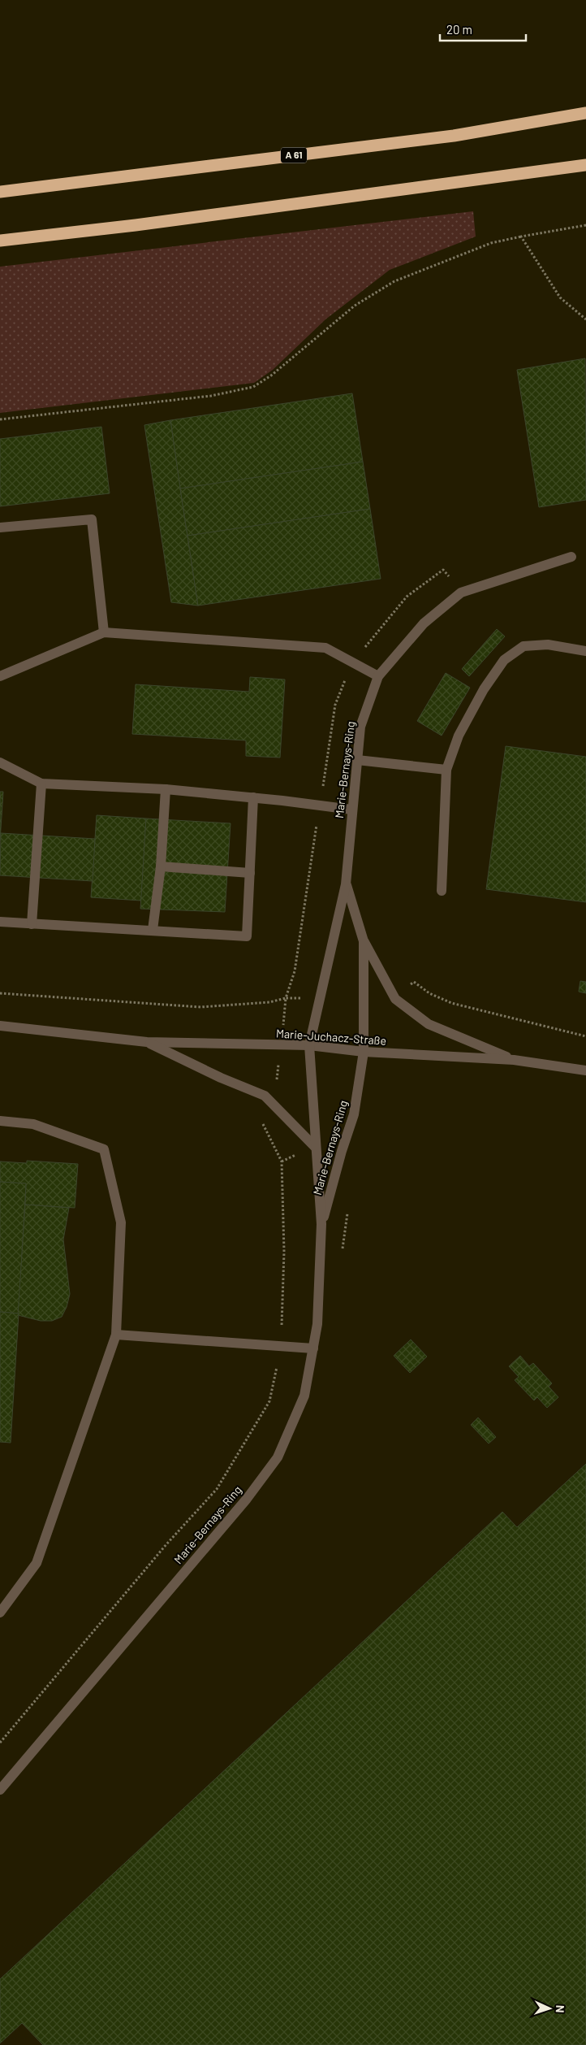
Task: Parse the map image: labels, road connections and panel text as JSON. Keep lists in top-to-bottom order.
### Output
{
  "streets": {
    "highway": ["A 61"],
    "street": ["Marie-Bernays-Ring", "Marie-Juchacz-Straße"]
  },
  "crossings": [
    ["Marie-Bernays-Ring", "Marie-Juchacz-Straße"]
  ],
  "scale_bar": "20 m",
  "north": "right"
}
